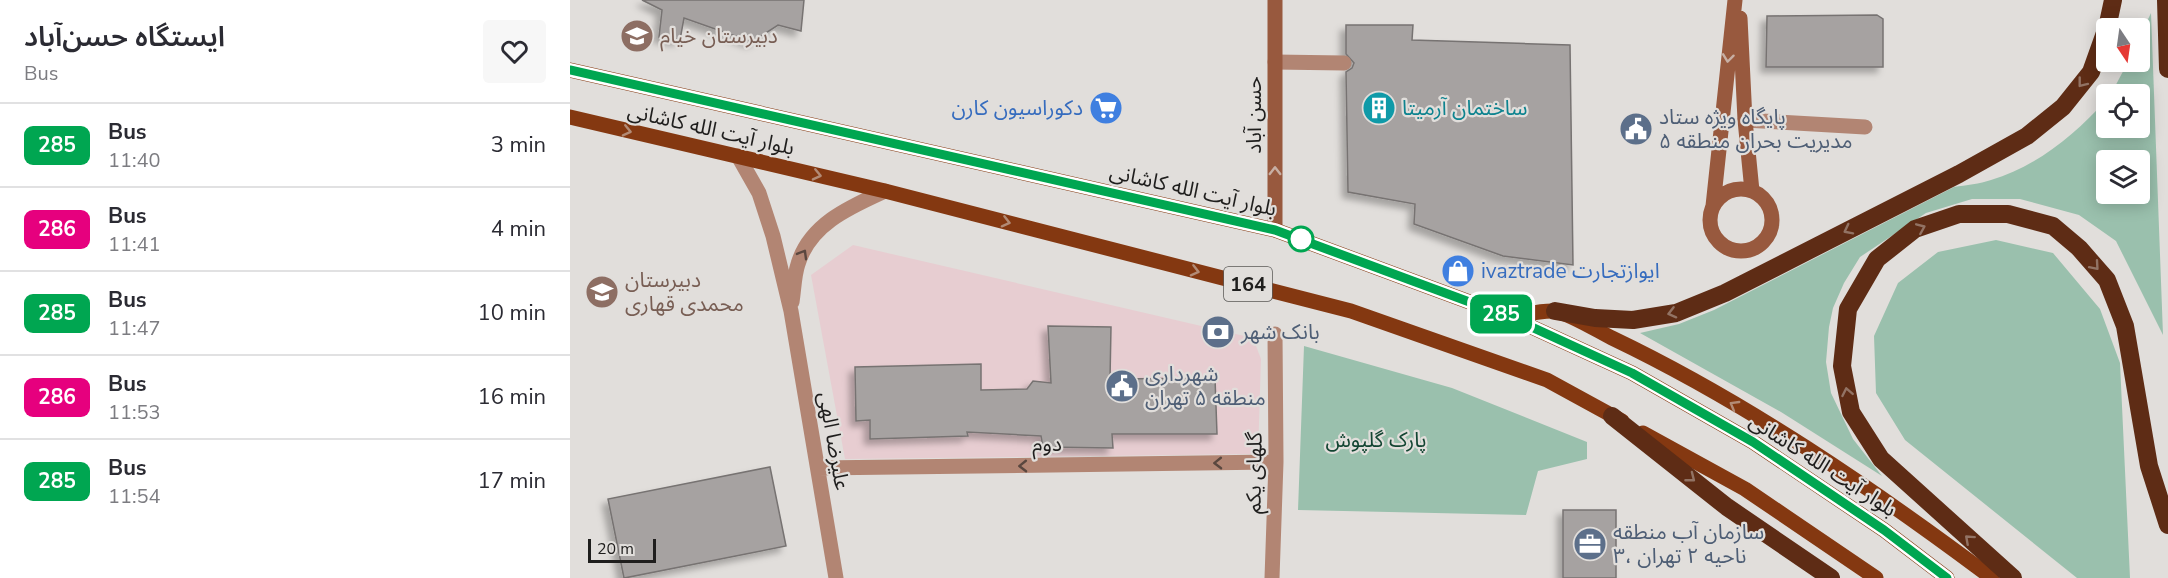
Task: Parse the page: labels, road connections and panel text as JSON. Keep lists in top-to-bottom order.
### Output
{
  "streets": {
    "main road": ["بلوار آیت الله کاشانی", "164"],
    "street": [
      "حسن آباد",
      "علیرضا الهی",
      "دوم",
      "گلهای یکم"
    ]
  },
  "crossings": [
    ["حسن آباد", "بلوار آیت الله کاشانی"],
    ["علیرضا الهی", "دوم"],
    ["دوم", "گلهای یکم"]
  ],
  "one_way": ["حسن آباد", "دوم"],
  "parks": ["پارک گلپوش"],
  "places": {
    "school or university": ["دبیرستان خیام", "دبیرستان محمدی قهاری"],
    "supermarket": ["دکوراسیون کارن"],
    "building": ["ساختمان آرمیتا"],
    "public building": ["پایگاه ویژه ستاد مدیریت بحران منطقه ۵", "شهرداری منطقه ۵ تهران"],
    "shop": ["ivaztrade ایوازتجارت"],
    "bank": ["بانک شهر"],
    "office": ["سازمان آب منطقه ۳، ناحیه ۲ تهران"]
  },
  "lines": ["bus line 285"],
  "scale_bar": "20 m",
  "north": "bottom",
  "page": {
    "heading": ["ایستگاه حسن‌آباد", "Bus"],
    "on_map": "285",
    "list": [
      {
        "mark": "285",
        "name": "Bus",
        "note": "11:40",
        "value": "3 min"
      },
      {
        "mark": "286",
        "name": "Bus",
        "note": "11:41",
        "value": "4 min"
      },
      {
        "mark": "285",
        "name": "Bus",
        "note": "11:47",
        "value": "10 min"
      },
      {
        "mark": "286",
        "name": "Bus",
        "note": "11:53",
        "value": "16 min"
      },
      {
        "mark": "285",
        "name": "Bus",
        "note": "11:54",
        "value": "17 min"
      }
    ],
    "scale": "20 m"
  }
}
